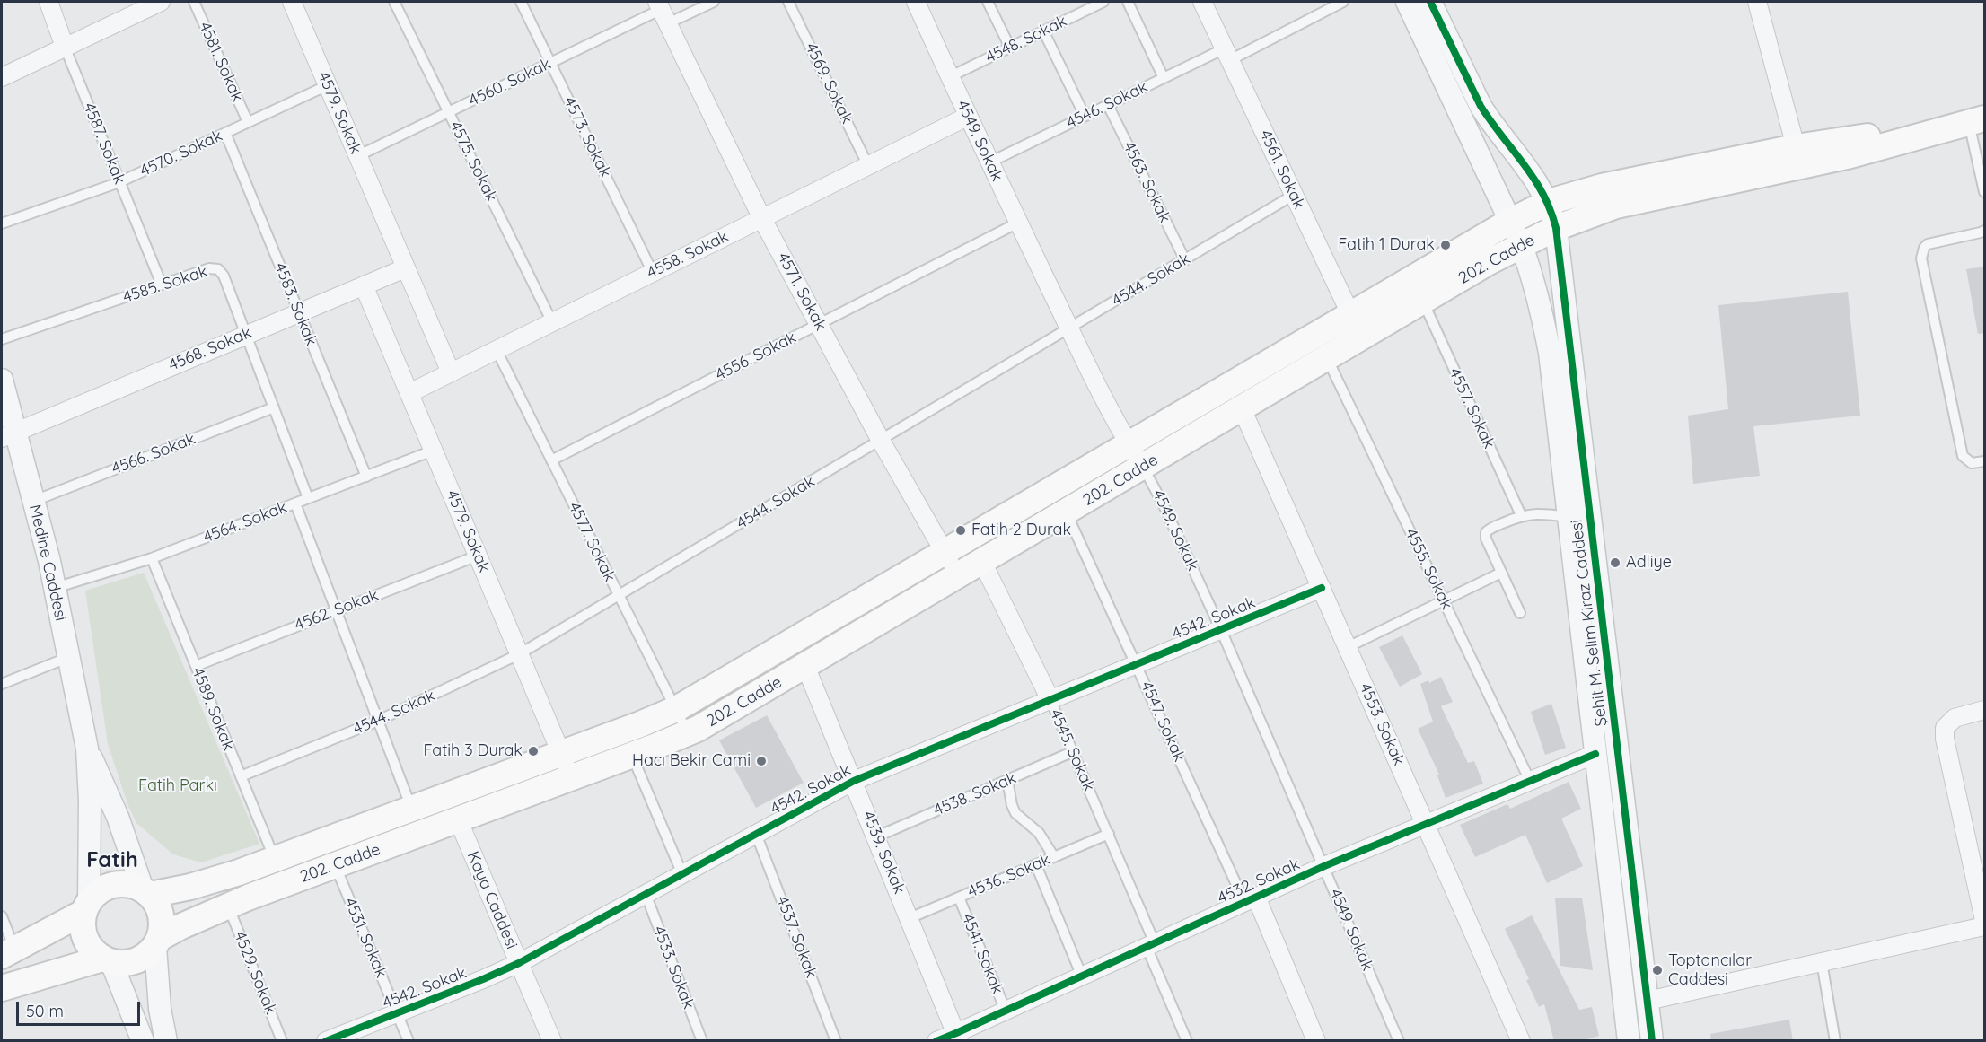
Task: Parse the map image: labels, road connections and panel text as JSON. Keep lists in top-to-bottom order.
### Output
{
  "streets": {
    "main road": ["202. Cadde"],
    "street": [
      "4579. Sokak",
      "4549. Sokak",
      "4587. Sokak",
      "4561. Sokak",
      "4558. Sokak",
      "4571. Sokak",
      "4568. Sokak",
      "Medine Caddesi",
      "4542. Sokak",
      "Şehit M. Selim Kiraz Caddesi",
      "4547. Sokak",
      "4553. Sokak",
      "4545. Sokak",
      "4539. Sokak",
      "4532. Sokak",
      "Kaya Caddesi"
    ],
    "lane": [
      "4548. Sokak",
      "4581. Sokak",
      "4560. Sokak",
      "4569. Sokak",
      "4546. Sokak",
      "4573. Sokak",
      "4570. Sokak",
      "4575. Sokak",
      "4563. Sokak",
      "4544. Sokak",
      "4585. Sokak",
      "4583. Sokak",
      "4556. Sokak",
      "4557. Sokak",
      "4566. Sokak",
      "4564. Sokak",
      "4577. Sokak",
      "4555. Sokak",
      "4562. Sokak",
      "4589. Sokak",
      "4538. Sokak",
      "4536. Sokak",
      "4537. Sokak",
      "4531. Sokak",
      "4541. Sokak",
      "4533. Sokak",
      "4529. Sokak"
    ]
  },
  "crossings": [
    ["4548. Sokak", "4549. Sokak"],
    ["4581. Sokak", "4570. Sokak"],
    ["4560. Sokak", "4579. Sokak"],
    ["4560. Sokak", "4573. Sokak"],
    ["4560. Sokak", "4575. Sokak"],
    ["4560. Sokak", "4571. Sokak"],
    ["4569. Sokak", "4558. Sokak"],
    ["4546. Sokak", "4549. Sokak"],
    ["4546. Sokak", "4561. Sokak"],
    ["4546. Sokak", "4563. Sokak"],
    ["4579. Sokak", "4570. Sokak"],
    ["4579. Sokak", "4558. Sokak"],
    ["4579. Sokak", "202. Cadde"],
    ["4579. Sokak", "4544. Sokak"],
    ["4579. Sokak", "4568. Sokak"],
    ["4579. Sokak", "4564. Sokak"],
    ["4579. Sokak", "4562. Sokak"],
    ["4573. Sokak", "4558. Sokak"],
    ["4549. Sokak", "4558. Sokak"],
    ["4549. Sokak", "202. Cadde"],
    ["4549. Sokak", "4544. Sokak"],
    ["4549. Sokak", "4556. Sokak"],
    ["4549. Sokak", "4542. Sokak"],
    ["4549. Sokak", "4532. Sokak"],
    ["4587. Sokak", "4570. Sokak"],
    ["4587. Sokak", "4585. Sokak"],
    ["4570. Sokak", "4583. Sokak"],
    ["4575. Sokak", "4558. Sokak"],
    ["4561. Sokak", "202. Cadde"],
    ["4561. Sokak", "4544. Sokak"],
    ["4563. Sokak", "4544. Sokak"],
    ["4558. Sokak", "4571. Sokak"],
    ["4558. Sokak", "4577. Sokak"],
    ["202. Cadde", "4571. Sokak"],
    ["202. Cadde", "4557. Sokak"],
    ["202. Cadde", "4577. Sokak"],
    ["202. Cadde", "Medine Caddesi"],
    ["202. Cadde", "4555. Sokak"],
    ["202. Cadde", "Şehit M. Selim Kiraz Caddesi"],
    ["202. Cadde", "4589. Sokak"],
    ["202. Cadde", "4547. Sokak"],
    ["202. Cadde", "4553. Sokak"],
    ["202. Cadde", "4545. Sokak"],
    ["202. Cadde", "4539. Sokak"],
    ["202. Cadde", "Kaya Caddesi"],
    ["202. Cadde", "4531. Sokak"],
    ["202. Cadde", "4529. Sokak"],
    ["4544. Sokak", "4571. Sokak"],
    ["4544. Sokak", "4577. Sokak"],
    ["4544. Sokak", "4589. Sokak"],
    ["4585. Sokak", "4568. Sokak"],
    ["4585. Sokak", "4566. Sokak"],
    ["4585. Sokak", "4564. Sokak"],
    ["4571. Sokak", "4556. Sokak"],
    ["4583. Sokak", "4568. Sokak"],
    ["4583. Sokak", "4564. Sokak"],
    ["4568. Sokak", "Medine Caddesi"],
    ["4556. Sokak", "4577. Sokak"],
    ["4566. Sokak", "Medine Caddesi"],
    ["4564. Sokak", "Medine Caddesi"],
    ["4564. Sokak", "4589. Sokak"],
    ["4555. Sokak", "4532. Sokak"],
    ["4562. Sokak", "4589. Sokak"],
    ["4542. Sokak", "4547. Sokak"],
    ["4542. Sokak", "4553. Sokak"],
    ["4542. Sokak", "4545. Sokak"],
    ["4542. Sokak", "4539. Sokak"],
    ["4542. Sokak", "Kaya Caddesi"],
    ["4542. Sokak", "4537. Sokak"],
    ["4542. Sokak", "4531. Sokak"],
    ["4542. Sokak", "4533. Sokak"],
    ["Şehit M. Selim Kiraz Caddesi", "4532. Sokak"],
    ["4547. Sokak", "4532. Sokak"],
    ["4553. Sokak", "4532. Sokak"],
    ["4545. Sokak", "4538. Sokak"],
    ["4545. Sokak", "4536. Sokak"],
    ["4545. Sokak", "4532. Sokak"],
    ["4538. Sokak", "4539. Sokak"],
    ["4539. Sokak", "4536. Sokak"],
    ["4539. Sokak", "4532. Sokak"],
    ["4536. Sokak", "4541. Sokak"],
    ["4532. Sokak", "4541. Sokak"]
  ],
  "districts": ["Fatih"],
  "parks": ["Fatih Parkı"],
  "places": [
    "Fatih 1 Durak",
    "Fatih 2 Durak",
    "Adliye",
    "Fatih 3 Durak",
    "Hacı Bekir Cami",
    "Toptancılar Caddesi"
  ],
  "scale_bar": "50 m"
}
